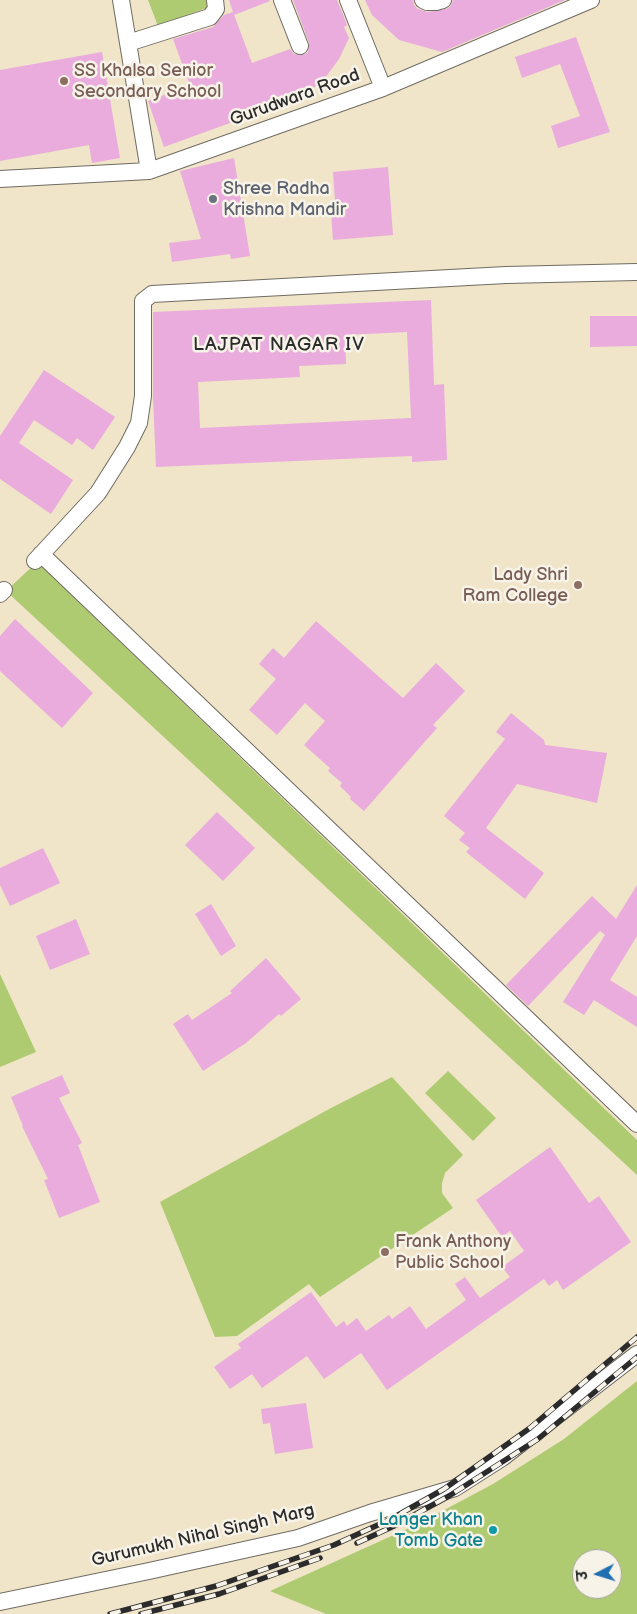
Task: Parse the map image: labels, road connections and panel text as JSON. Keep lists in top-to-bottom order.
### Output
{
  "streets": {
    "street": ["Gurudwara Road", "Gurumukh Nihal Singh Marg"]
  },
  "districts": ["LAJPAT NAGAR IV"],
  "places": [
    "SS Khalsa Senior Secondary School",
    "Shree Radha Krishna Mandir",
    "Lady Shri Ram College",
    "Frank Anthony Public School",
    "Langer Khan Tomb Gate"
  ],
  "north": "left"
}
